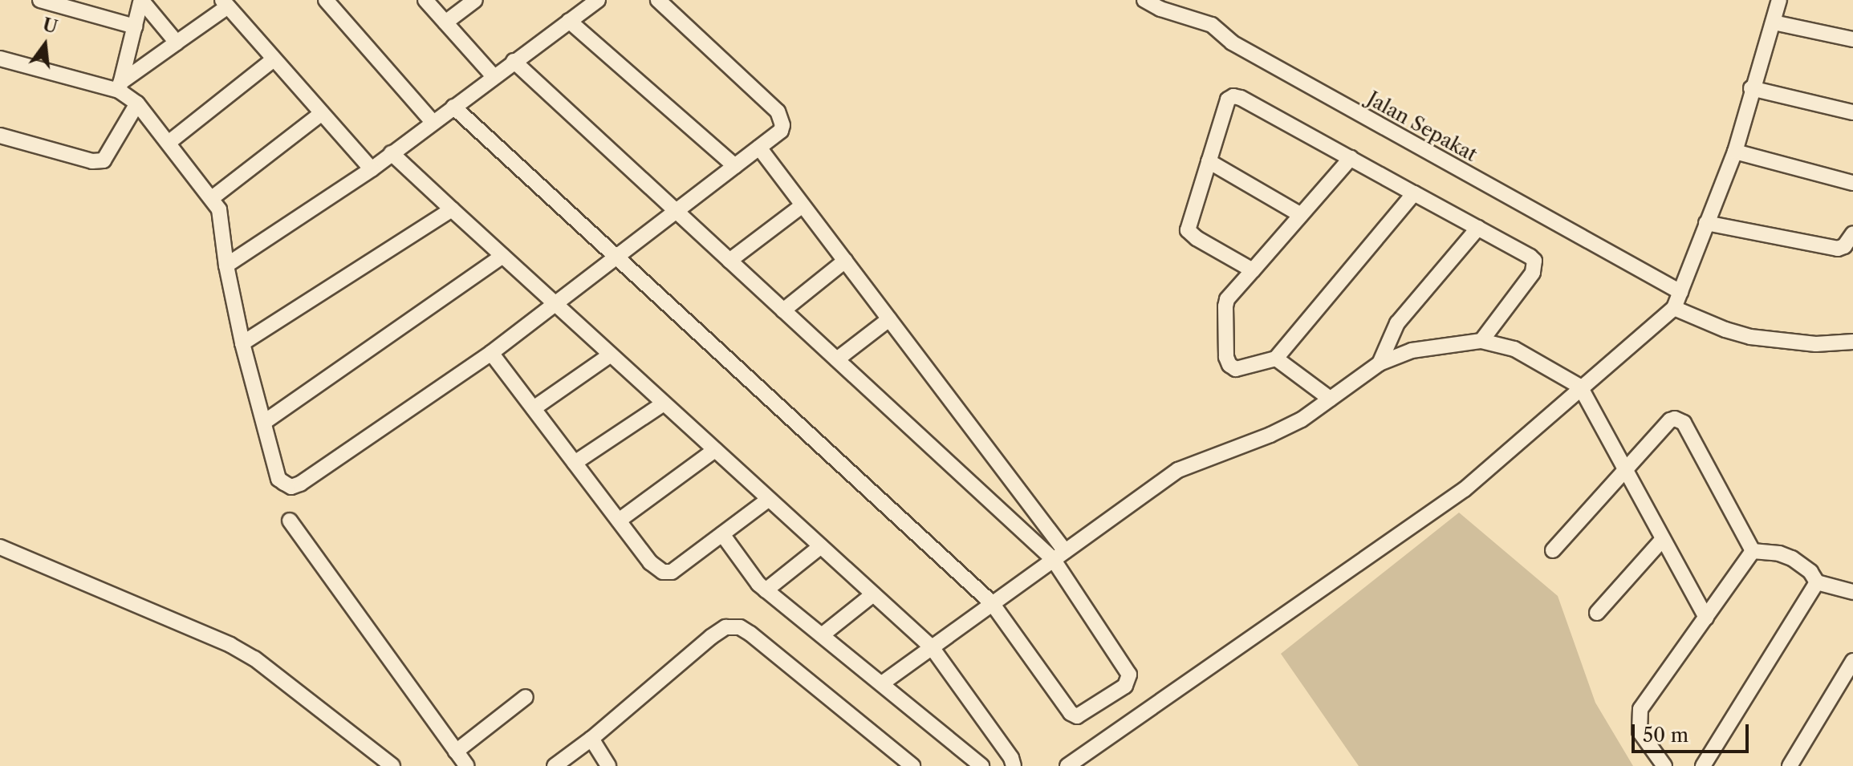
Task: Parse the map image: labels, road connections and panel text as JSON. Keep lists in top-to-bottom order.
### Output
{
  "streets": {
    "street": ["Jalan Sepakat"]
  },
  "scale_bar": "50 m",
  "north": "top"
}
